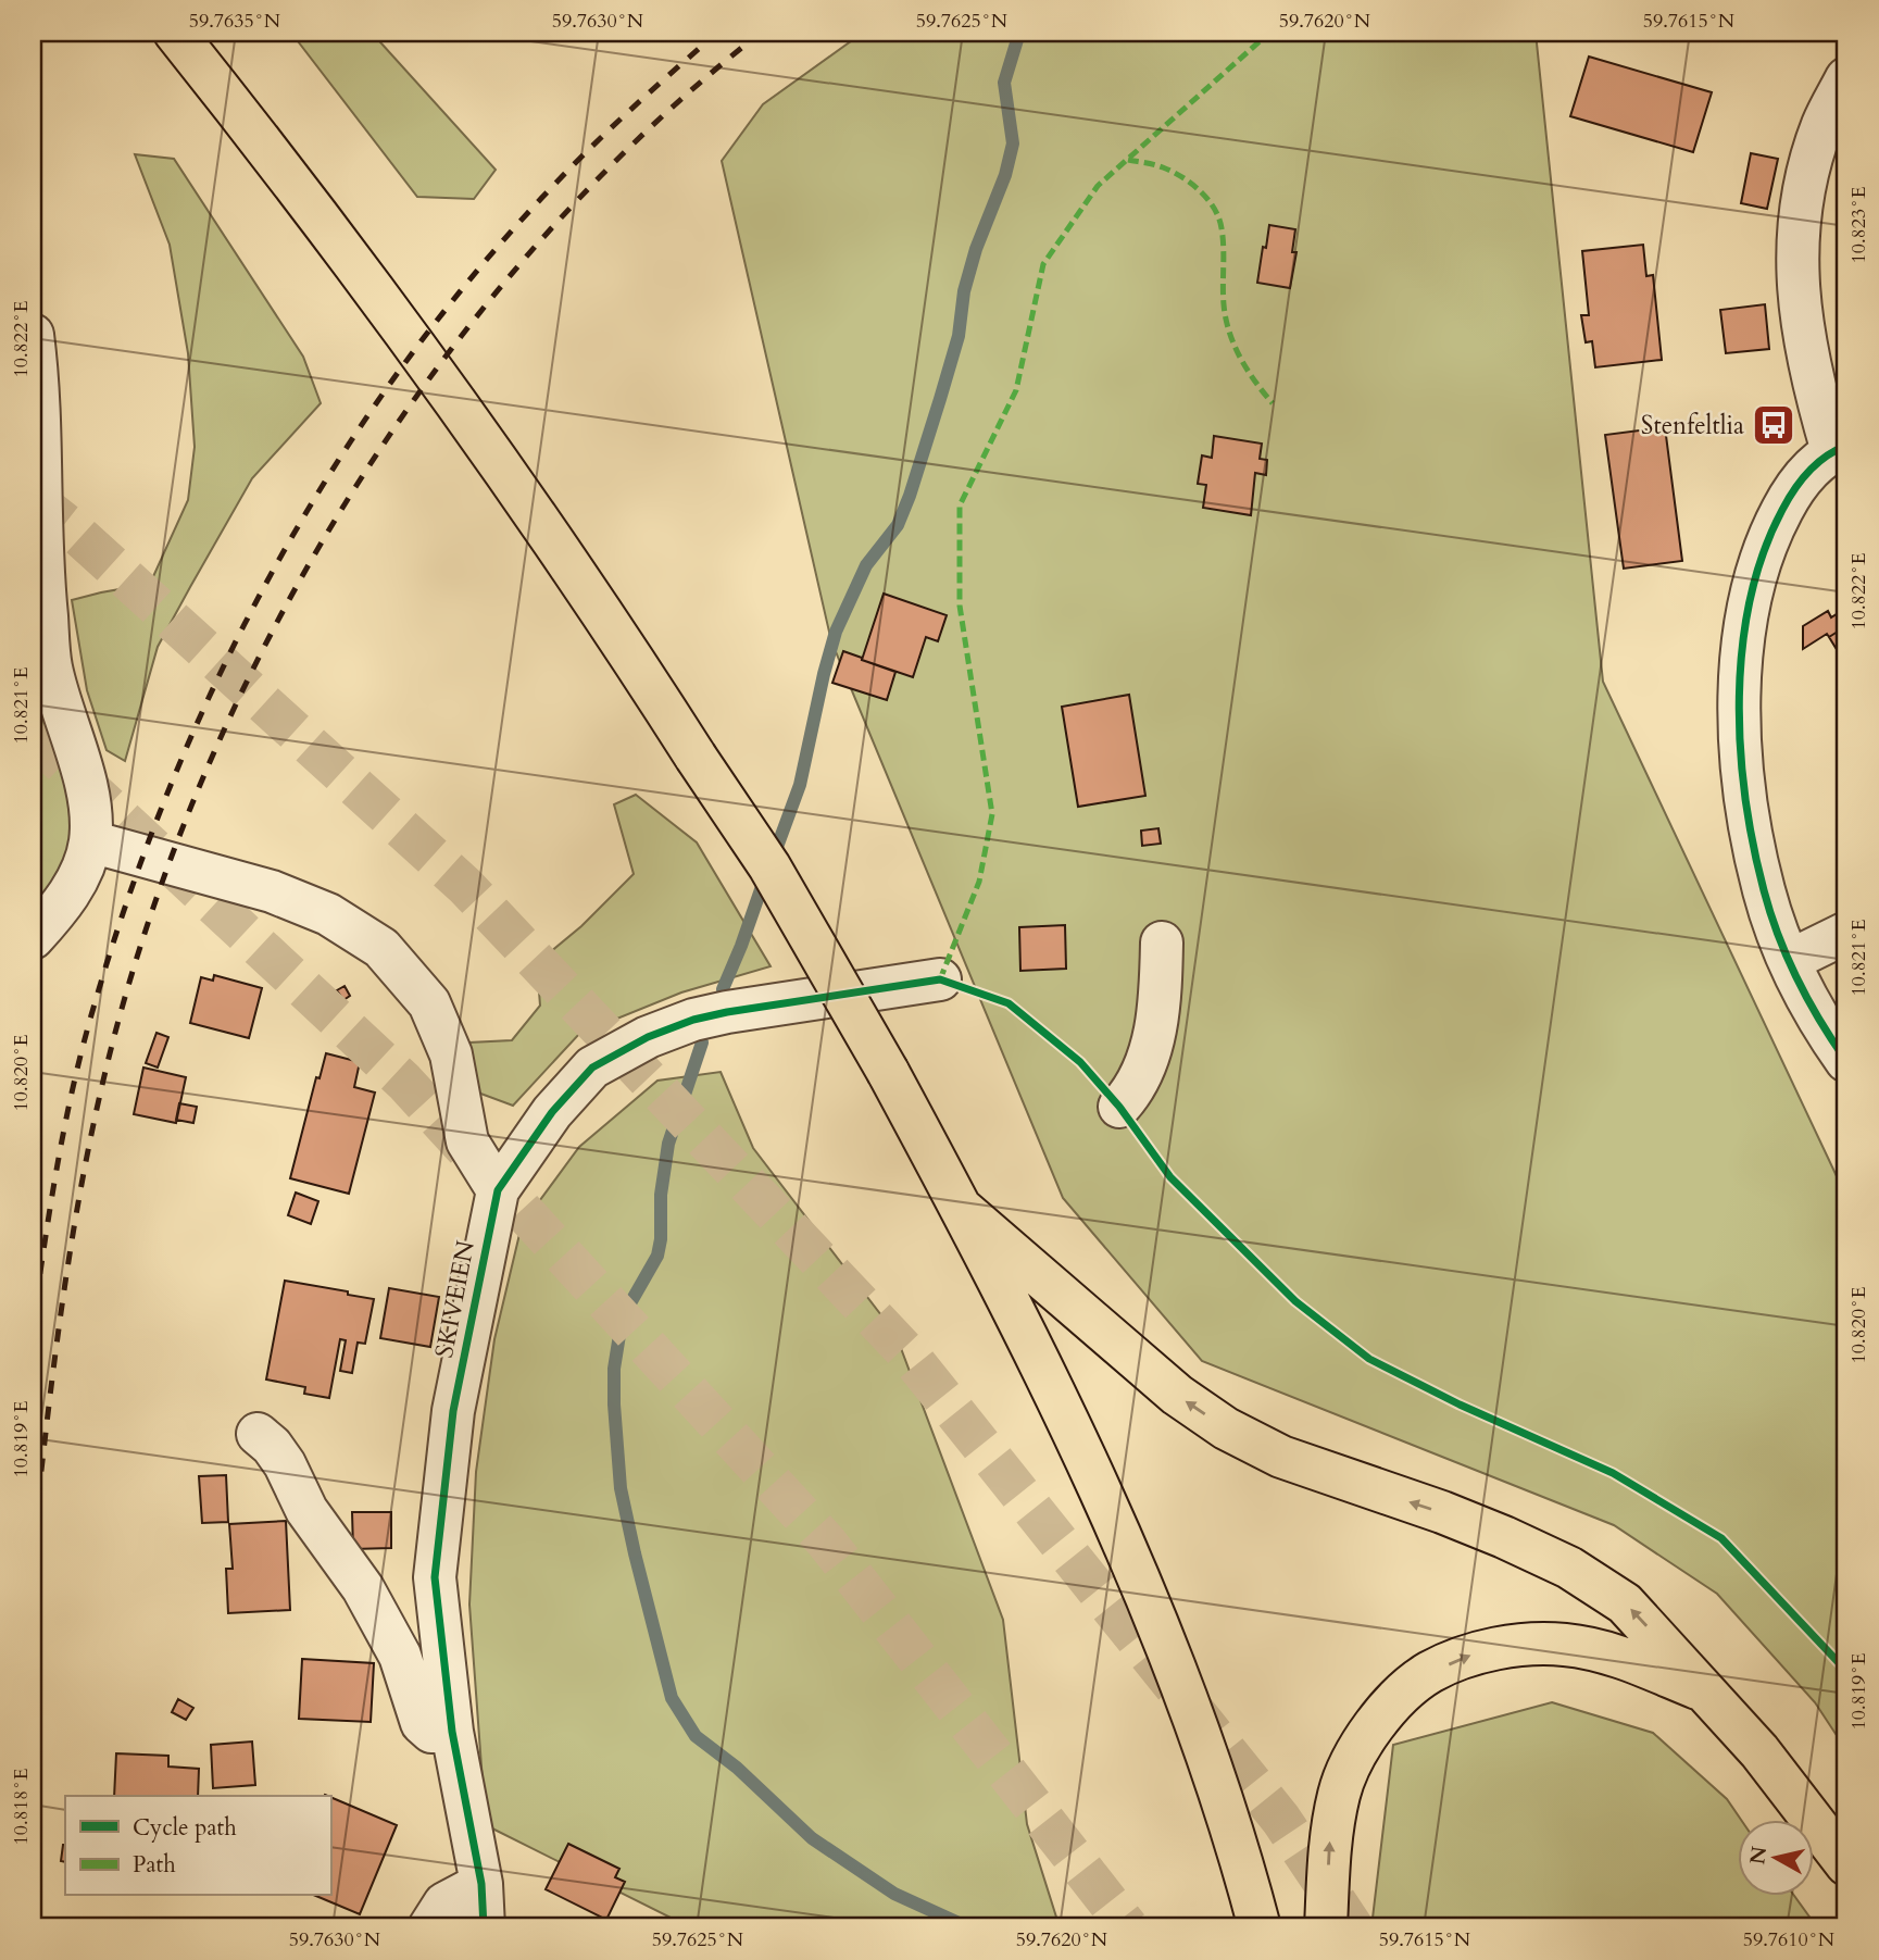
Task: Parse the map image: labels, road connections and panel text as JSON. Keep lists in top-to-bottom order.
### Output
{
  "streets": {
    "street": ["SKIVEIEN"]
  },
  "places": {
    "bus stop": ["Stenfeltlia"]
  },
  "legend": ["Cycle path", "Path"],
  "north": "left",
  "coordinates": [
    "59.7635°N",
    "59.7630°N",
    "59.7625°N",
    "59.7620°N",
    "59.7615°N",
    "10.823°E",
    "10.822°E",
    "10.821°E",
    "10.820°E",
    "10.819°E",
    "10.818°E",
    "59.7610°N"
  ]
}
